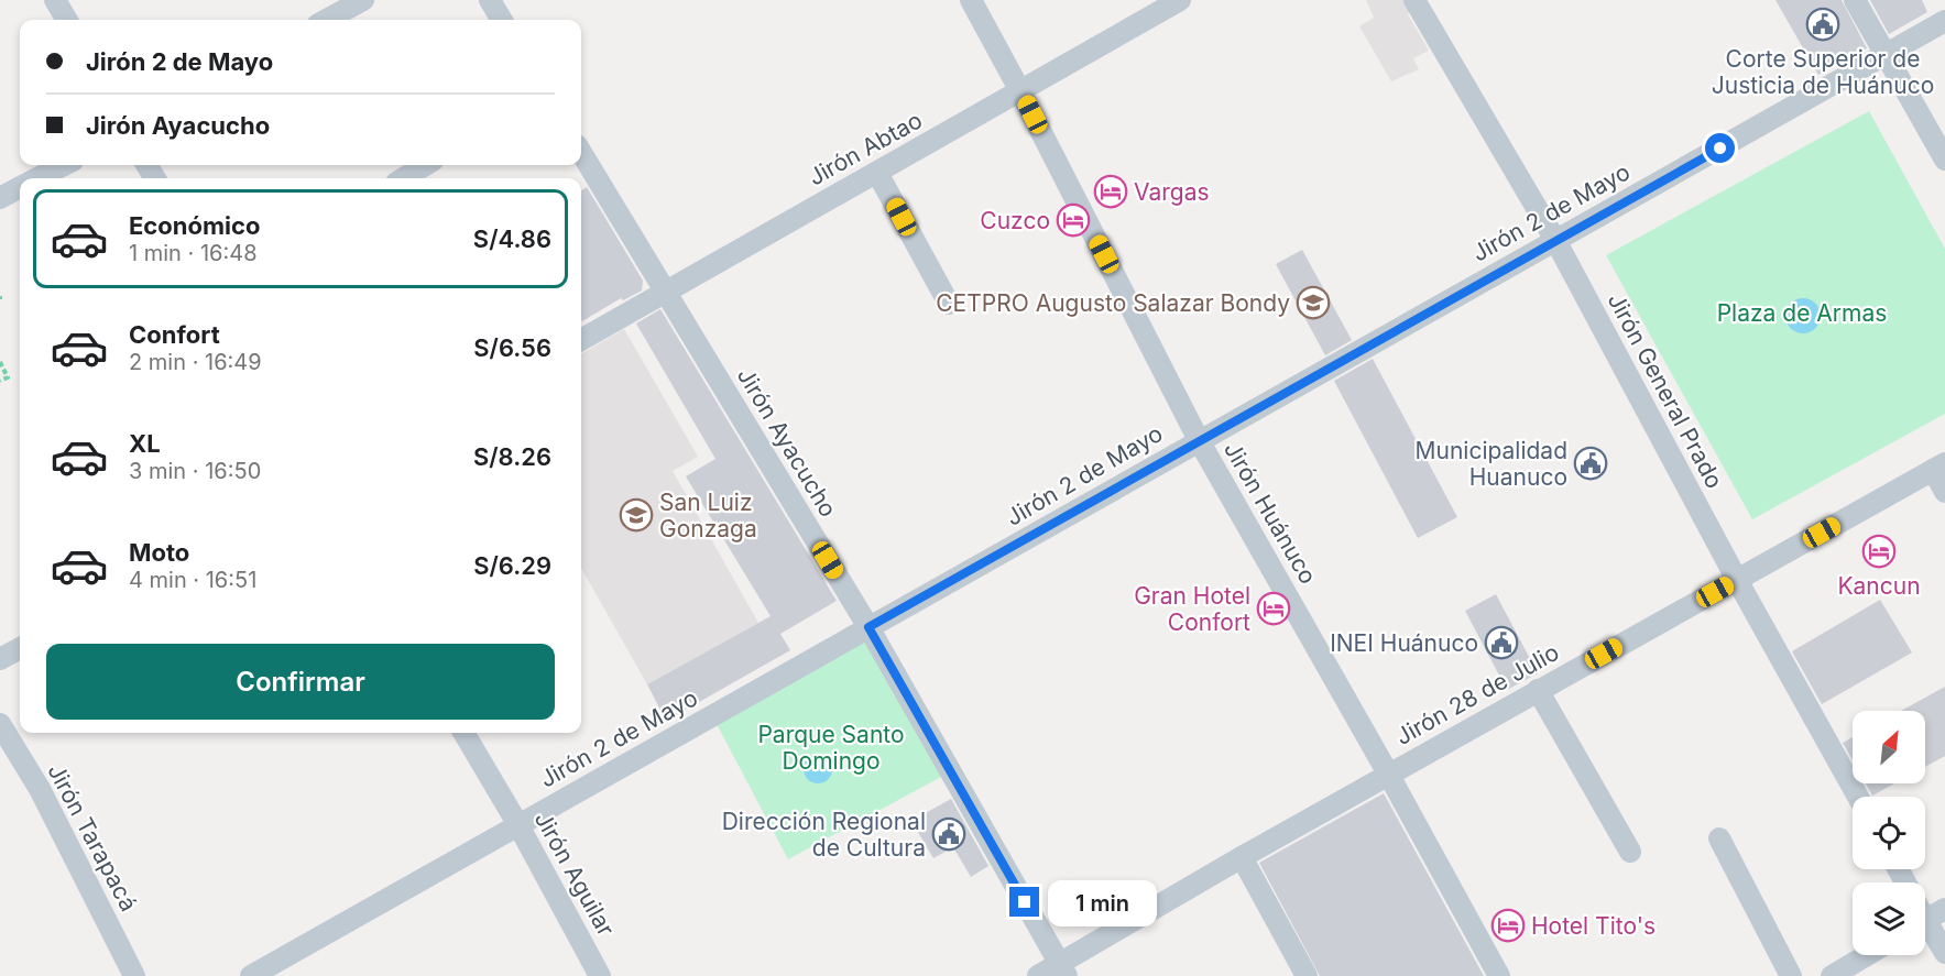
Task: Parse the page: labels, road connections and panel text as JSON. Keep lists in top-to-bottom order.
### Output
{
  "streets": {
    "street": [
      "Jirón Abtao",
      "Jirón 2 de Mayo",
      "Jirón General Prado",
      "Jirón Ayacucho",
      "Jirón Huánuco",
      "Jirón 28 de Julio",
      "Jirón Tarapacá",
      "Jirón Aguilar"
    ]
  },
  "crossings": [
    ["Jirón Abtao", "Jirón Ayacucho"],
    ["Jirón Abtao", "Jirón Huánuco"],
    ["Jirón 2 de Mayo", "Jirón General Prado"],
    ["Jirón 2 de Mayo", "Jirón Ayacucho"],
    ["Jirón 2 de Mayo", "Jirón Huánuco"],
    ["Jirón 2 de Mayo", "Jirón Aguilar"],
    ["Jirón General Prado", "Jirón 28 de Julio"],
    ["Jirón Ayacucho", "Jirón 28 de Julio"],
    ["Jirón Huánuco", "Jirón 28 de Julio"]
  ],
  "parks": ["Plaza de Armas", "Parque Santo Domingo"],
  "places": {
    "public building": [
      "Corte Superior de Justicia de Huánuco",
      "Municipalidad Huanuco",
      "INEI Huánuco",
      "Dirección Regional de Cultura"
    ],
    "hotel": [
      "Vargas",
      "Cuzco",
      "Kancun",
      "Gran Hotel Confort",
      "Hotel Tito's"
    ],
    "school or university": ["CETPRO Augusto Salazar Bondy", "San Luiz Gonzaga"]
  },
  "north": "top right",
  "page": {
    "banner": ["Jirón 2 de Mayo", "Jirón Ayacucho"],
    "list": [
      {
        "name": "Económico",
        "note": "1 min · 16:48",
        "value": "S/4.86"
      },
      {
        "name": "Confort",
        "note": "2 min · 16:49",
        "value": "S/6.56"
      },
      {
        "name": "XL",
        "note": "3 min · 16:50",
        "value": "S/8.26"
      },
      {
        "name": "Moto",
        "note": "4 min · 16:51",
        "value": "S/6.29"
      }
    ],
    "buttons": "Confirmar",
    "bubble": "1 min"
  }
}
